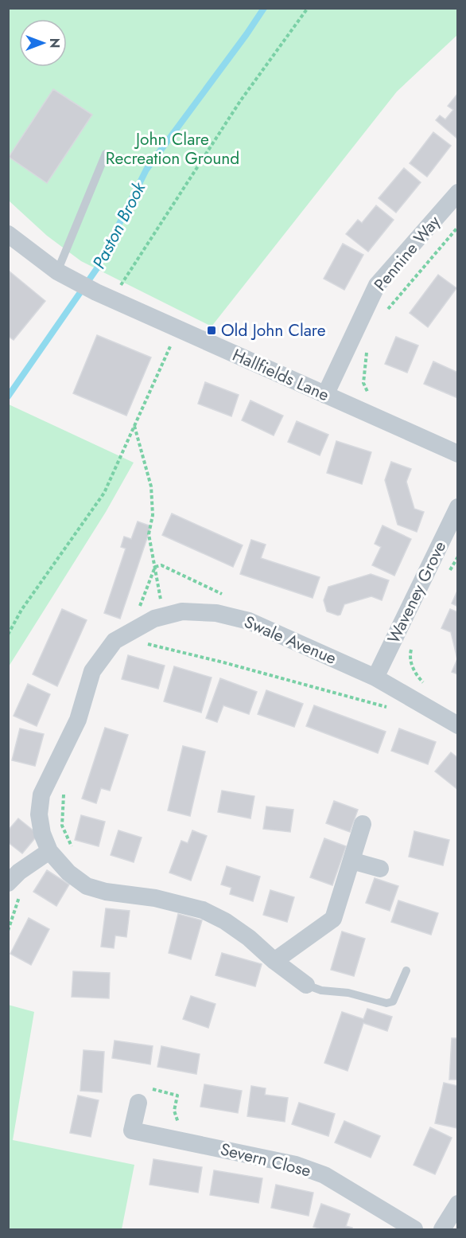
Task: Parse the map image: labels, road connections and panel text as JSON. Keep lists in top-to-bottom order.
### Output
{
  "streets": {
    "street": [
      "Pennine Way",
      "Hallfields Lane",
      "Waveney Grove",
      "Swale Avenue",
      "Severn Close"
    ]
  },
  "crossings": [
    ["Pennine Way", "Hallfields Lane"],
    ["Waveney Grove", "Swale Avenue"]
  ],
  "water": ["Paston Brook"],
  "parks": ["John Clare Recreation Ground"],
  "places": {
    "transit": ["Old John Clare"]
  },
  "north": "right"
}
